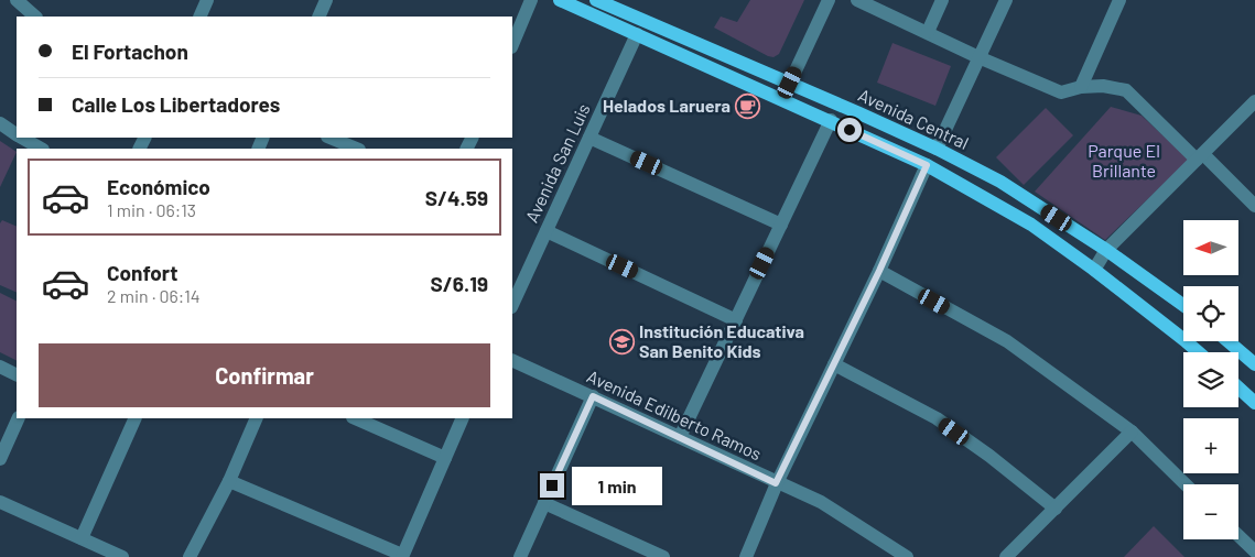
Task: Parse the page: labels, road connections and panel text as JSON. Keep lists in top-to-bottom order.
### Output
{
  "streets": {
    "main road": ["Avenida Central"],
    "street": ["Avenida San Luis", "Avenida Edilberto Ramos"]
  },
  "crossings": [
    ["Avenida Central", "Avenida San Luis"]
  ],
  "parks": ["Parque El Brillante"],
  "places": {
    "cafe": ["Helados Laruera"],
    "school or university": ["Institución Educativa San Benito Kids"]
  },
  "north": "left",
  "page": {
    "banner": ["El Fortachon", "Calle Los Libertadores"],
    "list": [
      {
        "name": "Económico",
        "note": "1 min · 06:13",
        "value": "S/4.59"
      },
      {
        "name": "Confort",
        "note": "2 min · 06:14",
        "value": "S/6.19"
      }
    ],
    "map_buttons": ["+", "−"],
    "buttons": "Confirmar",
    "bubble": "1 min"
  }
}
